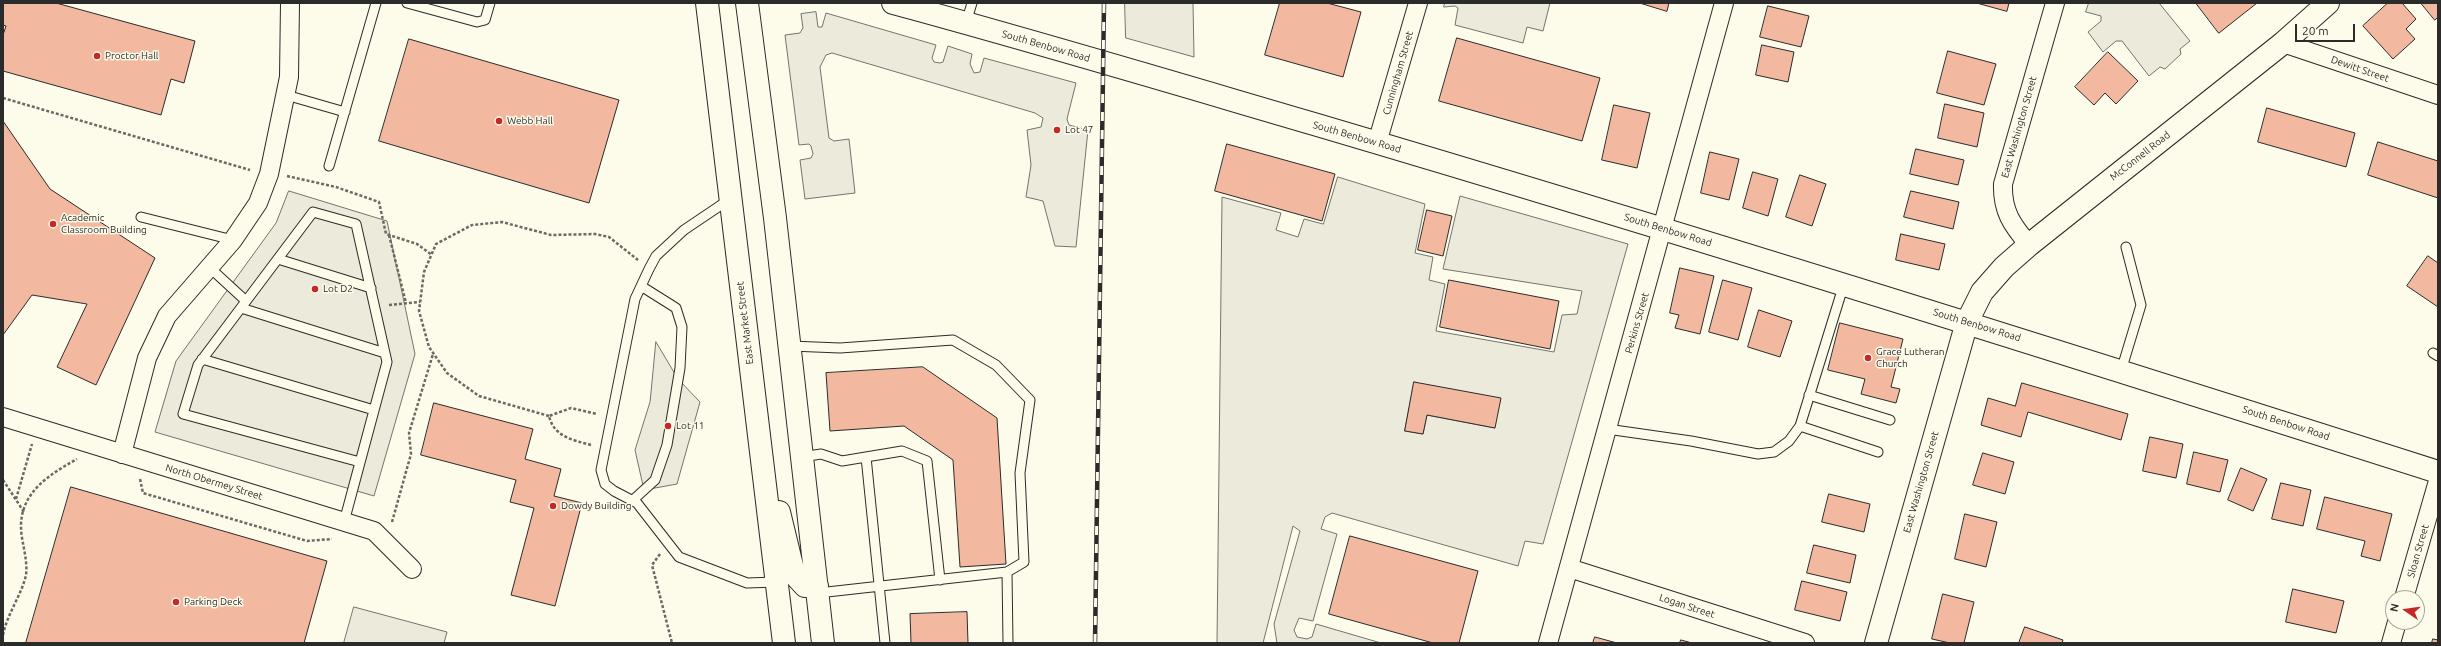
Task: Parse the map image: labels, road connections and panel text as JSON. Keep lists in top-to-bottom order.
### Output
{
  "streets": {
    "street": [
      "South Benbow Road",
      "Dewitt Street",
      "Cunningham Street",
      "East Washington Street",
      "McConnell Road",
      "East Market Street",
      "Perkins Street",
      "North Obermey Street",
      "Sloan Street",
      "Logan Street"
    ]
  },
  "crossings": [
    ["South Benbow Road", "Cunningham Street"],
    ["South Benbow Road", "East Washington Street"],
    ["South Benbow Road", "McConnell Road"],
    ["South Benbow Road", "Perkins Street"],
    ["Dewitt Street", "McConnell Road"],
    ["East Washington Street", "McConnell Road"],
    ["Perkins Street", "Logan Street"]
  ],
  "places": [
    "Proctor Hall",
    "Webb Hall",
    "Lot 47",
    "Academic Classroom Building",
    "Lot D2",
    "Grace Lutheran Church",
    "Lot 11",
    "Dowdy Building",
    "Parking Deck"
  ],
  "scale_bar": "20 m",
  "north": "left"
}
